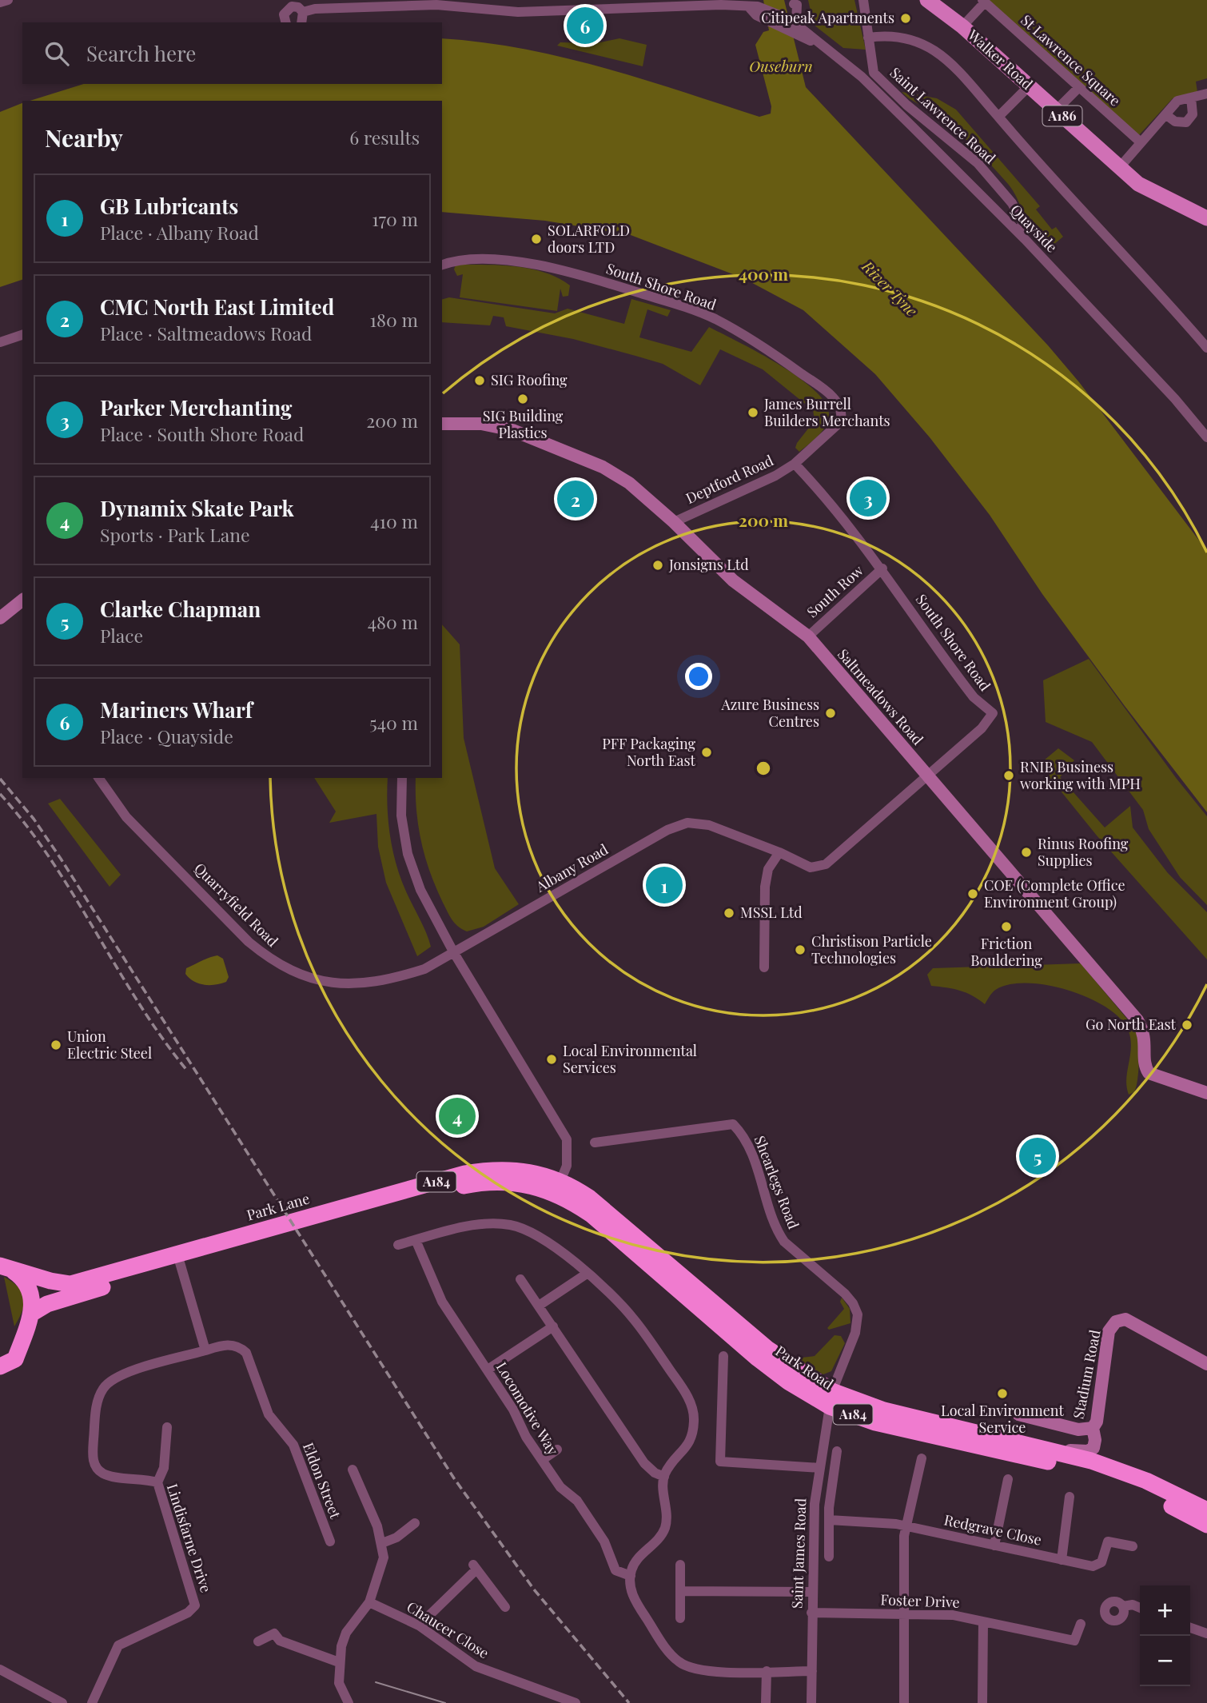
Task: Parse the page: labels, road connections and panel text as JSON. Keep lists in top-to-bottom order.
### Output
{
  "streets": {
    "highway": ["A184", "Park Lane", "Park Road"],
    "main road": ["Walker Road", "A186"],
    "street": [
      "St Lawrence Square",
      "Saint Lawrence Road",
      "Quayside",
      "South Shore Road",
      "Deptford Road",
      "South Row",
      "Saltmeadows Road",
      "Albany Road",
      "Quarryfield Road",
      "Shearlegs Road",
      "Stadium Road",
      "Locomotive Way",
      "Eldon Street",
      "Redgrave Close",
      "Lindisfarne Drive",
      "Saint James Road",
      "Foster Drive",
      "Chaucer Close"
    ]
  },
  "crossings": [
    ["Saint Lawrence Road", "Quayside"],
    ["South Shore Road", "Deptford Road"],
    ["South Shore Road", "South Row"],
    ["South Shore Road", "Saltmeadows Road"],
    ["South Shore Road", "Albany Road"],
    ["Deptford Road", "Saltmeadows Road"],
    ["South Row", "Saltmeadows Road"],
    ["Saltmeadows Road", "Albany Road"],
    ["Albany Road", "Quarryfield Road"],
    ["Shearlegs Road", "Park Road"],
    ["Shearlegs Road", "Saint James Road"],
    ["Park Lane", "Park Road"],
    ["Park Road", "Saint James Road"],
    ["Eldon Street", "Lindisfarne Drive"],
    ["Saint James Road", "Foster Drive"]
  ],
  "water": ["Ouseburn", "River Tyne"],
  "places": [
    "Citipeak Apartments",
    "SOLARFOLD doors LTD",
    "SIG Roofing",
    "SIG Building Plastics",
    "James Burrell Builders Merchants",
    "Jonsigns Ltd",
    "Azure Business Centres",
    "PFF Packaging North East",
    "RNIB Business working with MPH",
    "Rinus Roofing Supplies",
    "COE (Complete Office Environment Group)",
    "MSSL Ltd",
    "Friction Bouldering",
    "Christison Particle Technologies",
    "Go North East",
    "Union Electric Steel",
    "Local Environmental Services",
    "Local Environment Service"
  ],
  "page": {
    "pins": [
      "6",
      "3",
      "2",
      "1",
      "4",
      "5"
    ],
    "search": "Search here",
    "heading": ["Nearby", "6 results"],
    "list": [
      {
        "mark": "1",
        "name": "GB Lubricants",
        "note": "Place · Albany Road",
        "value": "170 m"
      },
      {
        "mark": "2",
        "name": "CMC North East Limited",
        "note": "Place · Saltmeadows Road",
        "value": "180 m"
      },
      {
        "mark": "3",
        "name": "Parker Merchanting",
        "note": "Place · South Shore Road",
        "value": "200 m"
      },
      {
        "mark": "4",
        "name": "Dynamix Skate Park",
        "note": "Sports · Park Lane",
        "value": "410 m"
      },
      {
        "mark": "5",
        "name": "Clarke Chapman",
        "note": "Place",
        "value": "480 m"
      },
      {
        "mark": "6",
        "name": "Mariners Wharf",
        "note": "Place · Quayside",
        "value": "540 m"
      }
    ],
    "map_buttons": ["+", "−"]
  },
  "rings": ["400 m", "200 m"]
}
